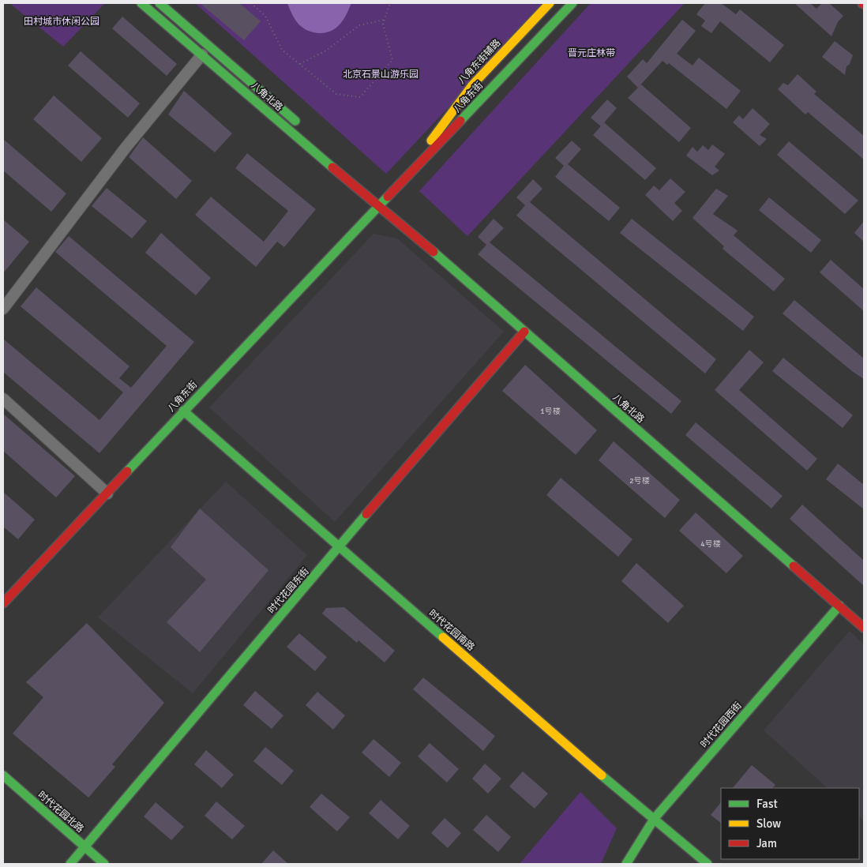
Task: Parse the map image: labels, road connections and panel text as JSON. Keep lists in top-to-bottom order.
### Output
{
  "streets": {
    "street": [
      "八角东街辅路",
      "八角北路",
      "八角东街",
      "时代花园东街",
      "时代花园南路",
      "时代花园西街",
      "时代花园北路"
    ]
  },
  "crossings": [
    ["八角东街辅路", "八角东街"],
    ["八角北路", "八角东街"],
    ["八角北路", "时代花园东街"],
    ["八角北路", "时代花园西街"],
    ["八角东街", "时代花园南路"],
    ["时代花园东街", "时代花园南路"],
    ["时代花园东街", "时代花园北路"],
    ["时代花园南路", "时代花园西街"]
  ],
  "parks": ["田村城市休闲公园", "晋元庄林带", "北京石景山游乐园"],
  "house_numbers": ["1号楼", "2号楼", "4号楼"],
  "legend": ["Fast", "Slow", "Jam"]
}
